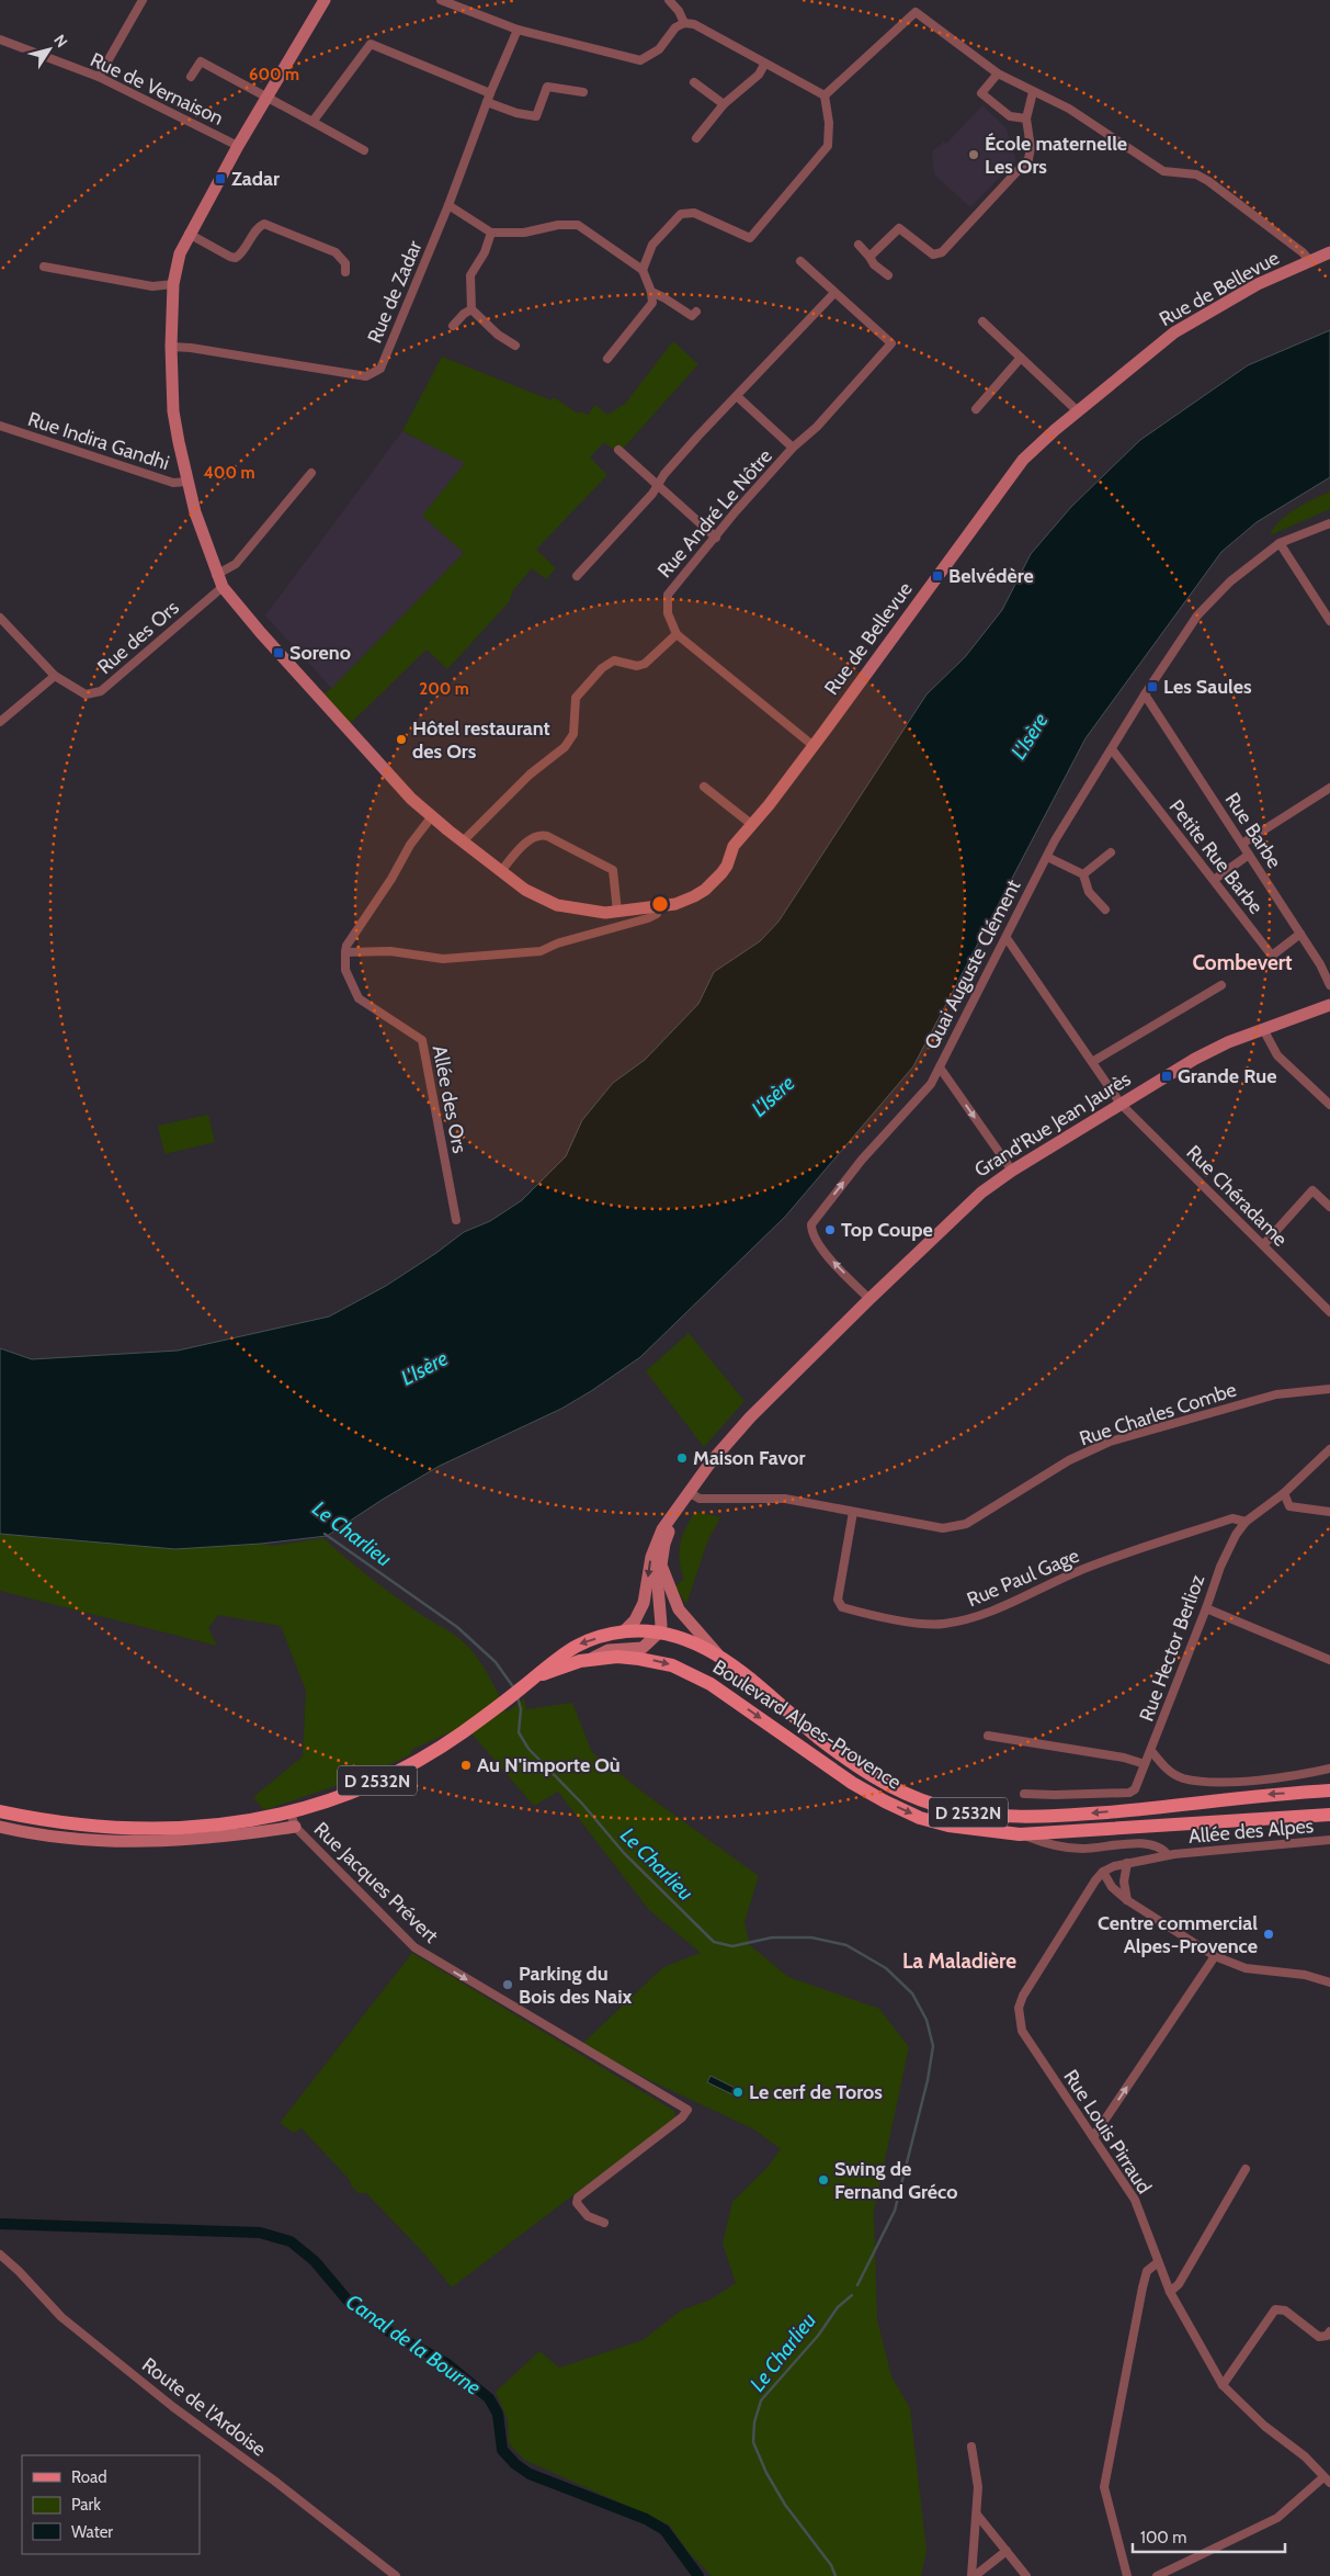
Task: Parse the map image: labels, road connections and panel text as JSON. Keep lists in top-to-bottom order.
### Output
{
  "streets": {
    "main road": ["Boulevard Alpes-Provence", "D 2532N"],
    "street": [
      "Rue de Vernaison",
      "Rue de Bellevue",
      "Rue de Zadar",
      "Rue Indira Gandhi",
      "Rue André Le Nôtre",
      "Rue des Ors",
      "Rue Barbe",
      "Petite Rue Barbe",
      "Quai Auguste Clément",
      "Allée des Ors",
      "Grand'Rue Jean Jaurès",
      "Rue Chéradame",
      "Rue Charles Combe",
      "Rue Paul Gage",
      "Rue Hector Berlioz",
      "Allée des Alpes",
      "Rue Jacques Prévert",
      "Rue Louis Pirraud",
      "Route de l'Ardoise"
    ]
  },
  "crossings": [
    ["Rue de Vernaison", "Rue de Bellevue"],
    ["Rue de Bellevue", "Rue de Zadar"],
    ["Rue de Bellevue", "Rue Indira Gandhi"],
    ["Rue de Bellevue", "Rue des Ors"],
    ["Rue Barbe", "Petite Rue Barbe"],
    ["Rue Barbe", "Quai Auguste Clément"],
    ["Petite Rue Barbe", "Quai Auguste Clément"],
    ["Quai Auguste Clément", "Grand'Rue Jean Jaurès"],
    ["Quai Auguste Clément", "Rue Chéradame"],
    ["Grand'Rue Jean Jaurès", "Rue Chéradame"],
    ["Grand'Rue Jean Jaurès", "Rue Charles Combe"],
    ["Rue Charles Combe", "Rue Paul Gage"],
    ["Rue Paul Gage", "Rue Hector Berlioz"],
    ["Boulevard Alpes-Provence", "D 2532N"],
    ["Boulevard Alpes-Provence", "Allée des Alpes"],
    ["D 2532N", "Rue Jacques Prévert"]
  ],
  "districts": ["Combevert", "La Maladière"],
  "water": ["L'Isère", "Le Charlieu", "Canal de la Bourne"],
  "places": {
    "other": [
      "École maternelle Les Ors",
      "Hôtel restaurant des Ors",
      "Top Coupe",
      "Maison Favor",
      "Au N'importe Où",
      "Centre commercial Alpes-Provence",
      "Parking du Bois des Naix",
      "Le cerf de Toros",
      "Swing de Fernand Gréco"
    ],
    "transit": [
      "Zadar",
      "Belvédère",
      "Soreno",
      "Les Saules",
      "Grande Rue"
    ]
  },
  "legend": ["Road", "Park", "Water"],
  "scale_bar": "100 m",
  "north": "top right",
  "rings": ["600 m", "400 m", "200 m"]
}
